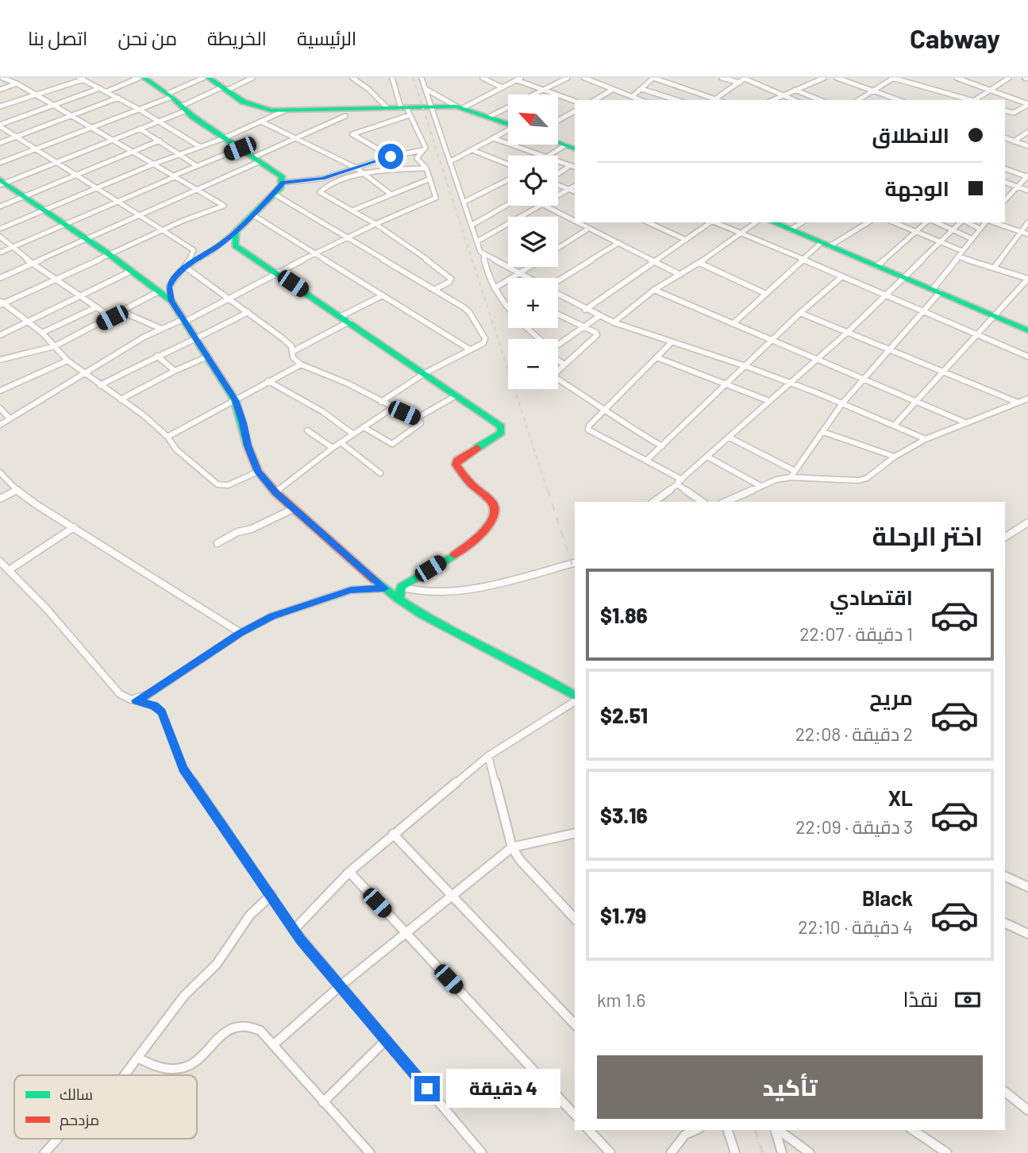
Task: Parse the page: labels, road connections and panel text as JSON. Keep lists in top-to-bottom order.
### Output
{
  "legend": ["سالك", "مزدحم"],
  "north": "top left",
  "page": {
    "header": "Cabway",
    "nav": [
      "الرئيسية",
      "الخريطة",
      "من نحن",
      "اتصل بنا"
    ],
    "map_buttons": ["+", "−"],
    "banner": ["الانطلاق", "الوجهة"],
    "heading": "اختر الرحلة",
    "list": [
      {
        "name": "اقتصادي",
        "note": "1 دقيقة · 22:07",
        "value": "$1.86"
      },
      {
        "name": "مريح",
        "note": "2 دقيقة · 22:08",
        "value": "$2.51"
      },
      {
        "name": "XL",
        "note": "3 دقيقة · 22:09",
        "value": "$3.16"
      },
      {
        "name": "Black",
        "note": "4 دقيقة · 22:10",
        "value": "$1.79"
      }
    ],
    "pay": ["نقدًا", "1.6 km"],
    "buttons": "تأكيد",
    "bubble": "4 دقيقة"
  }
}
